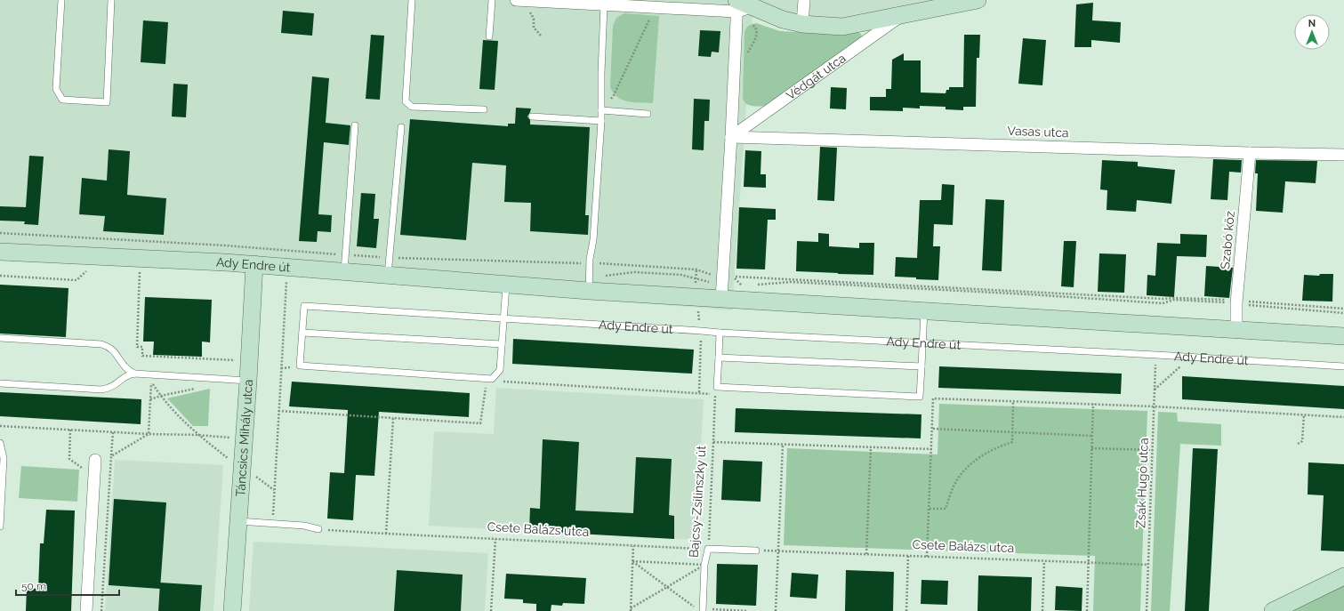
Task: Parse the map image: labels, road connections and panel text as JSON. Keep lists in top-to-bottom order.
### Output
{
  "streets": {
    "street": [
      "Védgát utca",
      "Vasas utca",
      "Szabó köz",
      "Ady Endre út",
      "Táncsics Mihály utca"
    ],
    "lane": ["Bajcsy-Zsilinszky út"],
    "path": ["Zsák Hugó utca", "Csete Balázs utca"]
  },
  "crossings": [
    ["Védgát utca", "Vasas utca"],
    ["Vasas utca", "Szabó köz"],
    ["Szabó köz", "Ady Endre út"],
    ["Ady Endre út", "Táncsics Mihály utca"],
    ["Ady Endre út", "Zsák Hugó utca"],
    ["Zsák Hugó utca", "Csete Balázs utca"],
    ["Bajcsy-Zsilinszky út", "Csete Balázs utca"]
  ],
  "scale_bar": "50 m",
  "north": "top"
}
